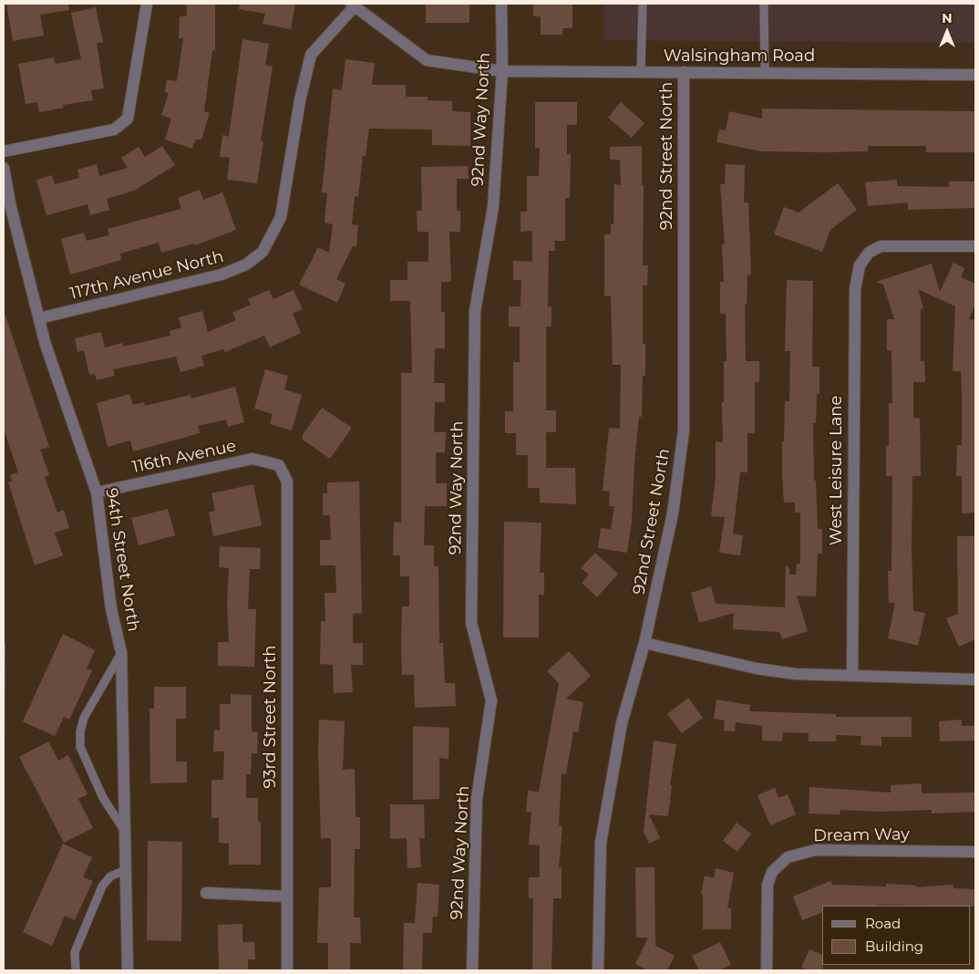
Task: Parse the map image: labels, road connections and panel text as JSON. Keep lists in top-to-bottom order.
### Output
{
  "streets": {
    "street": [
      "Walsingham Road",
      "92nd Way North",
      "92nd Street North",
      "117th Avenue North",
      "116th Avenue",
      "West Leisure Lane",
      "94th Street North",
      "93rd Street North",
      "Dream Way"
    ]
  },
  "crossings": [
    ["Walsingham Road", "92nd Way North"],
    ["Walsingham Road", "92nd Street North"],
    ["Walsingham Road", "117th Avenue North"],
    ["117th Avenue North", "94th Street North"],
    ["116th Avenue", "94th Street North"],
    ["116th Avenue", "93rd Street North"]
  ],
  "legend": ["Road", "Building"],
  "north": "top"
}
